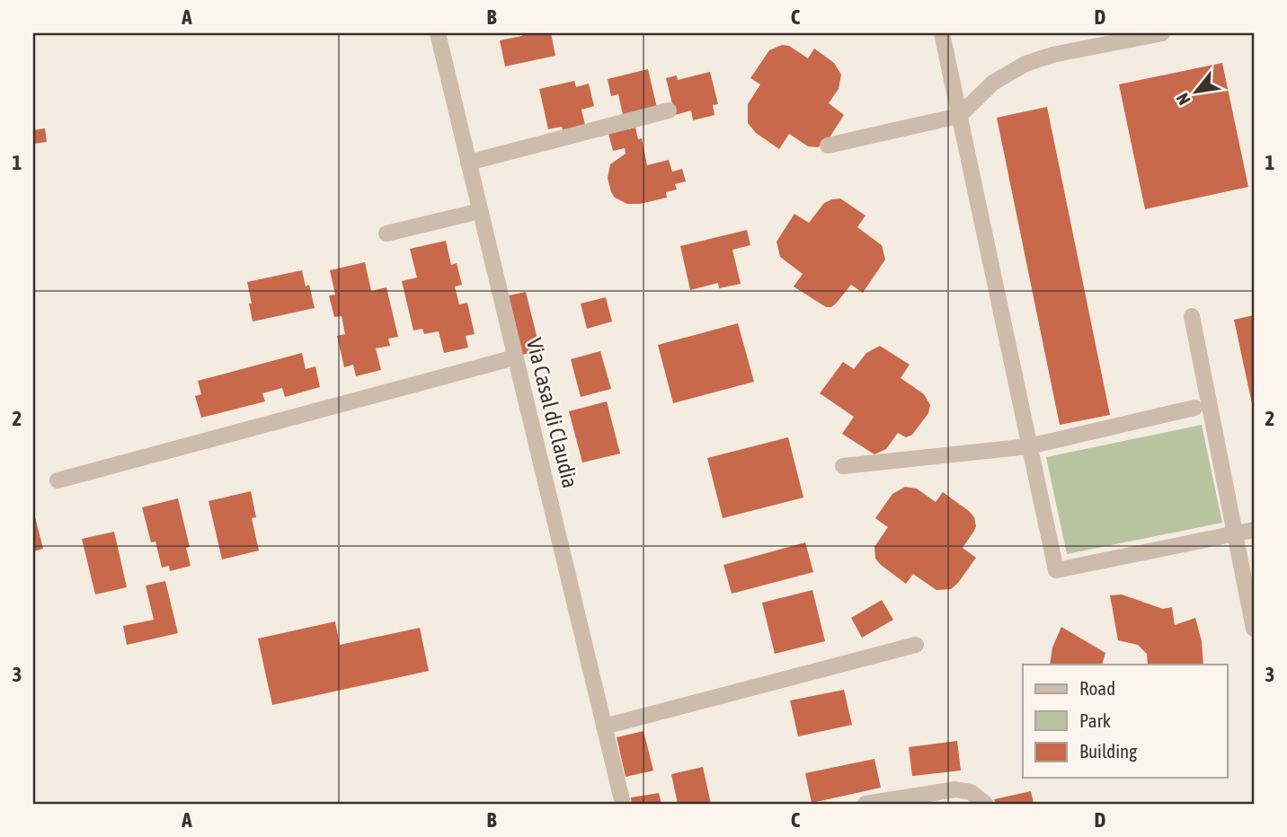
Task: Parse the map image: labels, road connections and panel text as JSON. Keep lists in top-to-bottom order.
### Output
{
  "streets": {
    "street": ["Via Casal di Claudia"]
  },
  "legend": ["Road", "Park", "Building"],
  "north": "bottom left",
  "grid": {
    "columns": [
      "A",
      "B",
      "C",
      "D"
    ],
    "rows": ["1", "2", "3"]
  }
}
